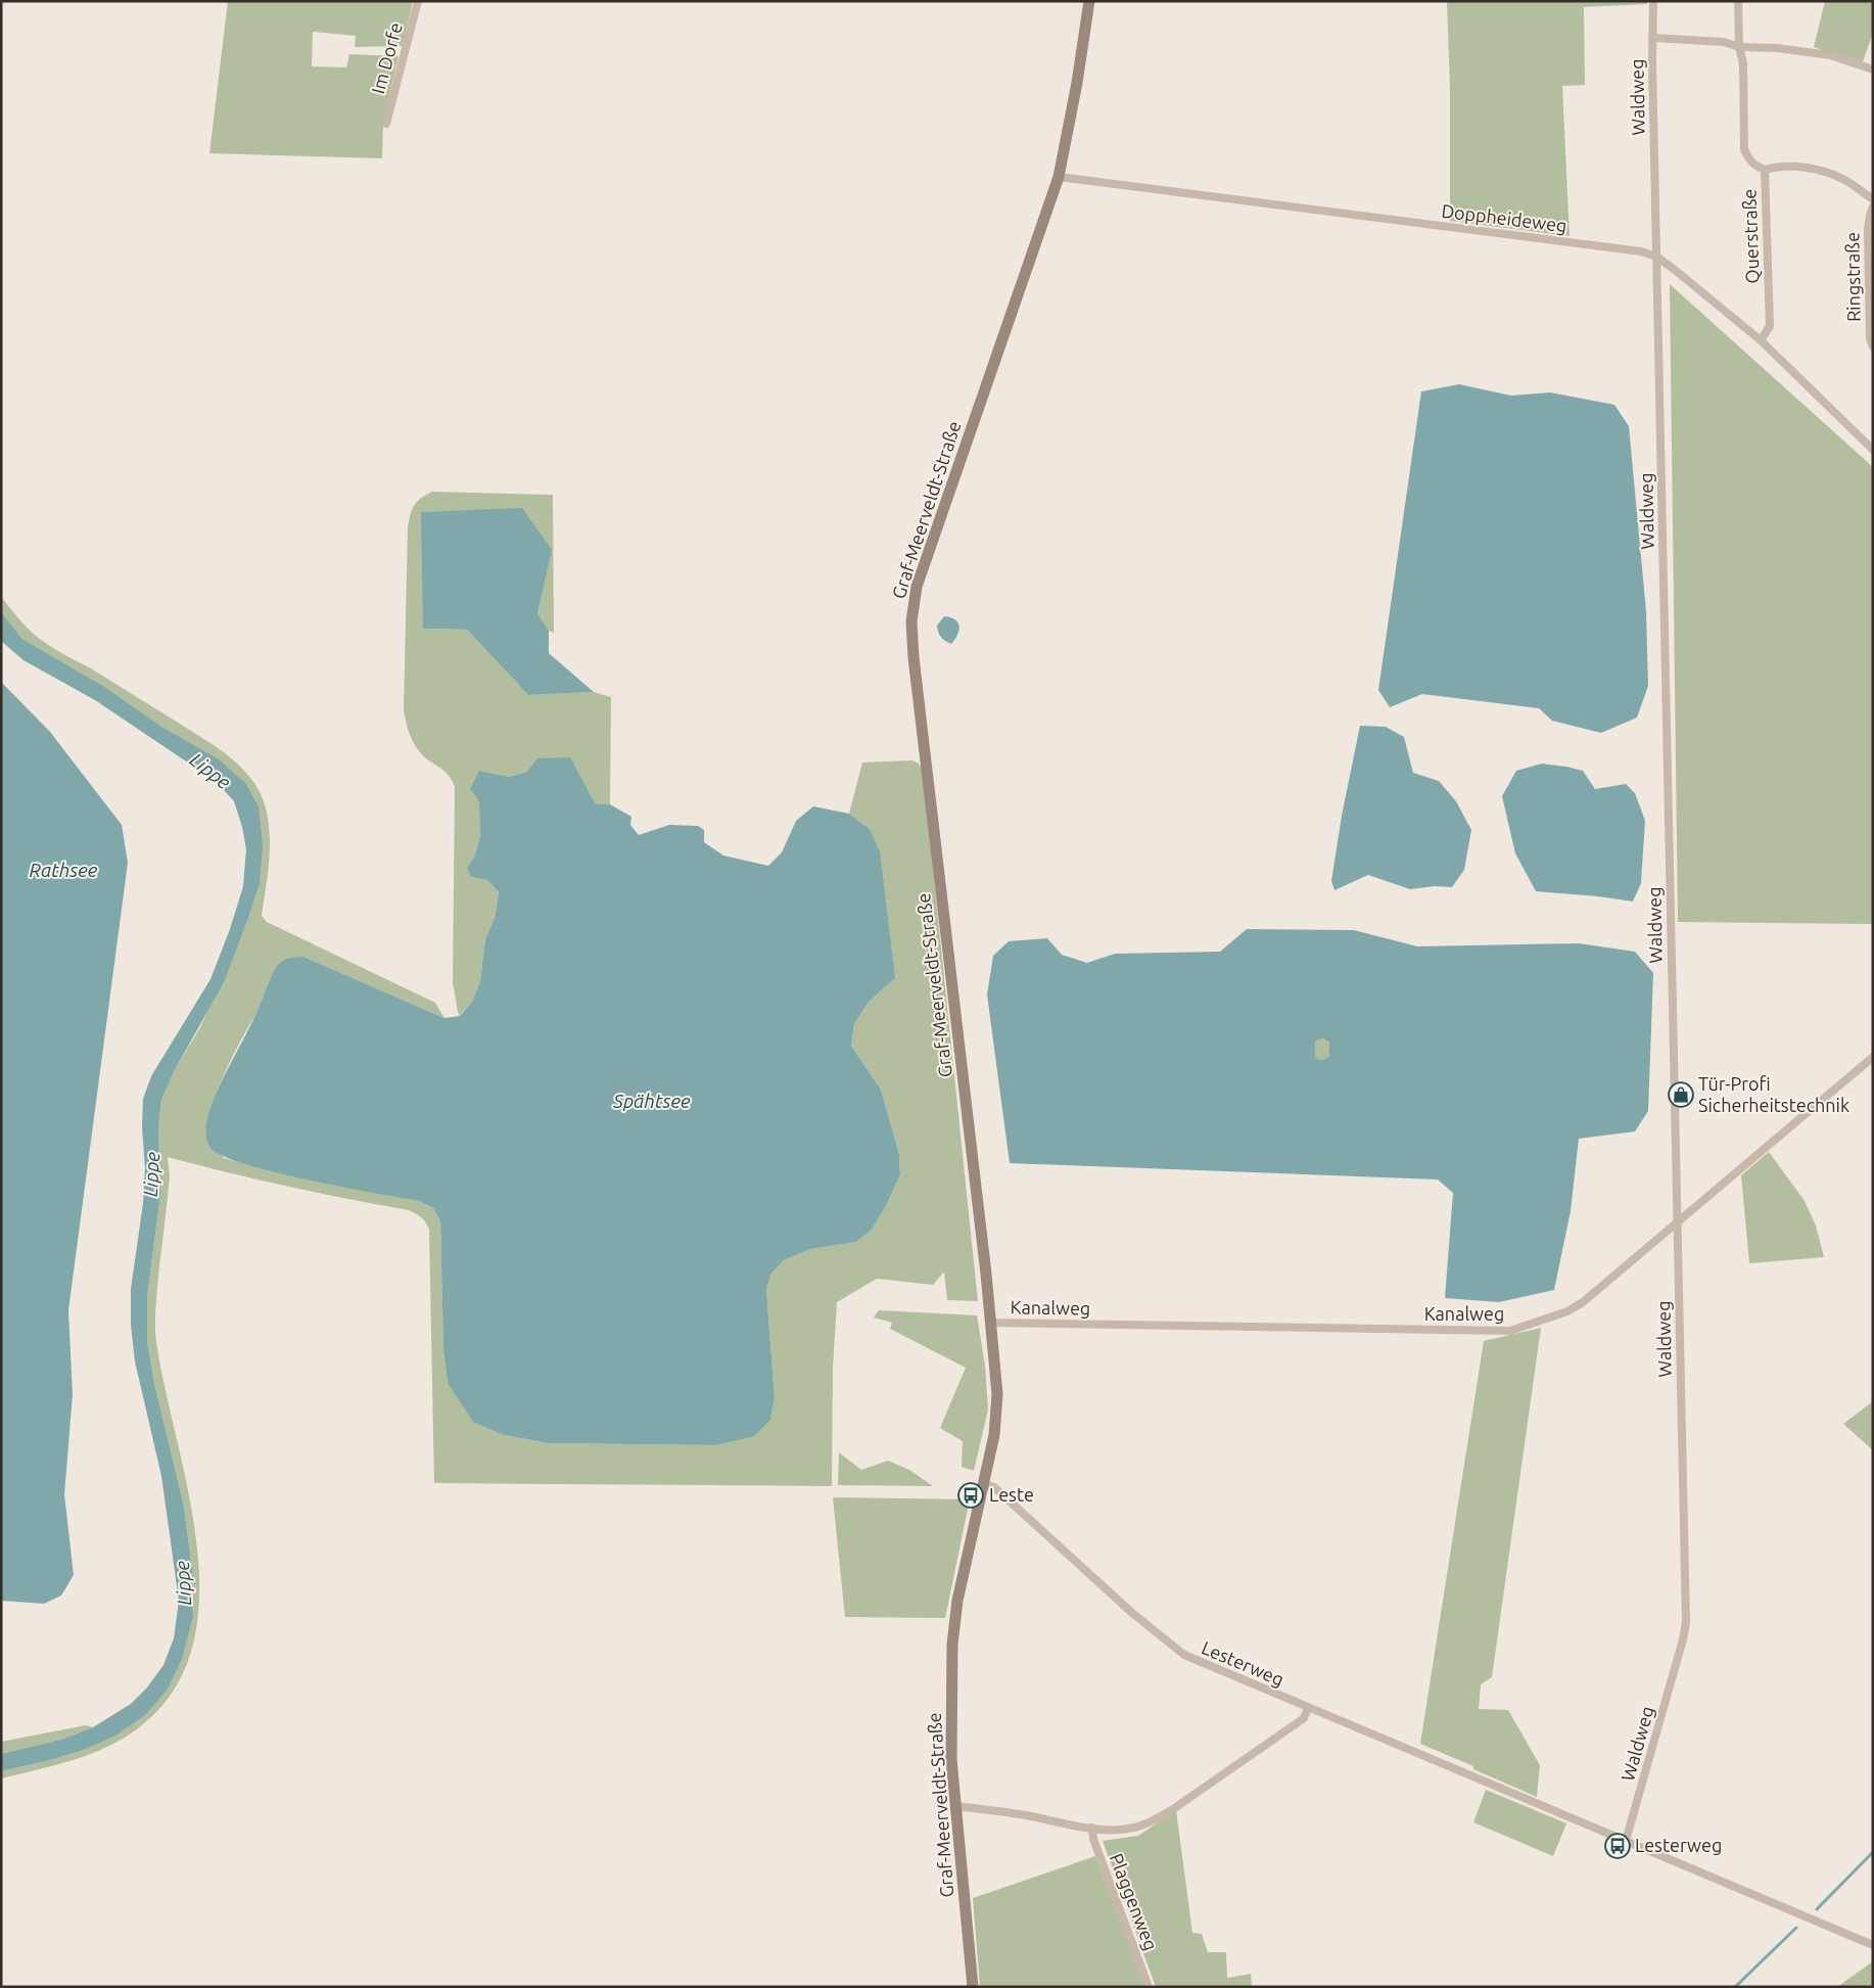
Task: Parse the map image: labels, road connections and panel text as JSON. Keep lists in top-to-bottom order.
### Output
{
  "streets": {
    "main road": ["Graf-Meerveldt-Straße"],
    "street": [
      "Im Dorfe",
      "Waldweg",
      "Doppheideweg",
      "Querstraße",
      "Ringstraße",
      "Kanalweg",
      "Lesterweg",
      "Plaggenweg"
    ]
  },
  "crossings": [
    ["Waldweg", "Doppheideweg"],
    ["Waldweg", "Kanalweg"],
    ["Waldweg", "Lesterweg"],
    ["Doppheideweg", "Querstraße"],
    ["Doppheideweg", "Graf-Meerveldt-Straße"],
    ["Graf-Meerveldt-Straße", "Kanalweg"],
    ["Graf-Meerveldt-Straße", "Lesterweg"]
  ],
  "water": ["Lippe", "Rathsee", "Spähtsee"],
  "places": {
    "shop": ["Tür-Profi Sicherheitstechnik"],
    "bus stop": ["Leste", "Lesterweg"]
  }
}
